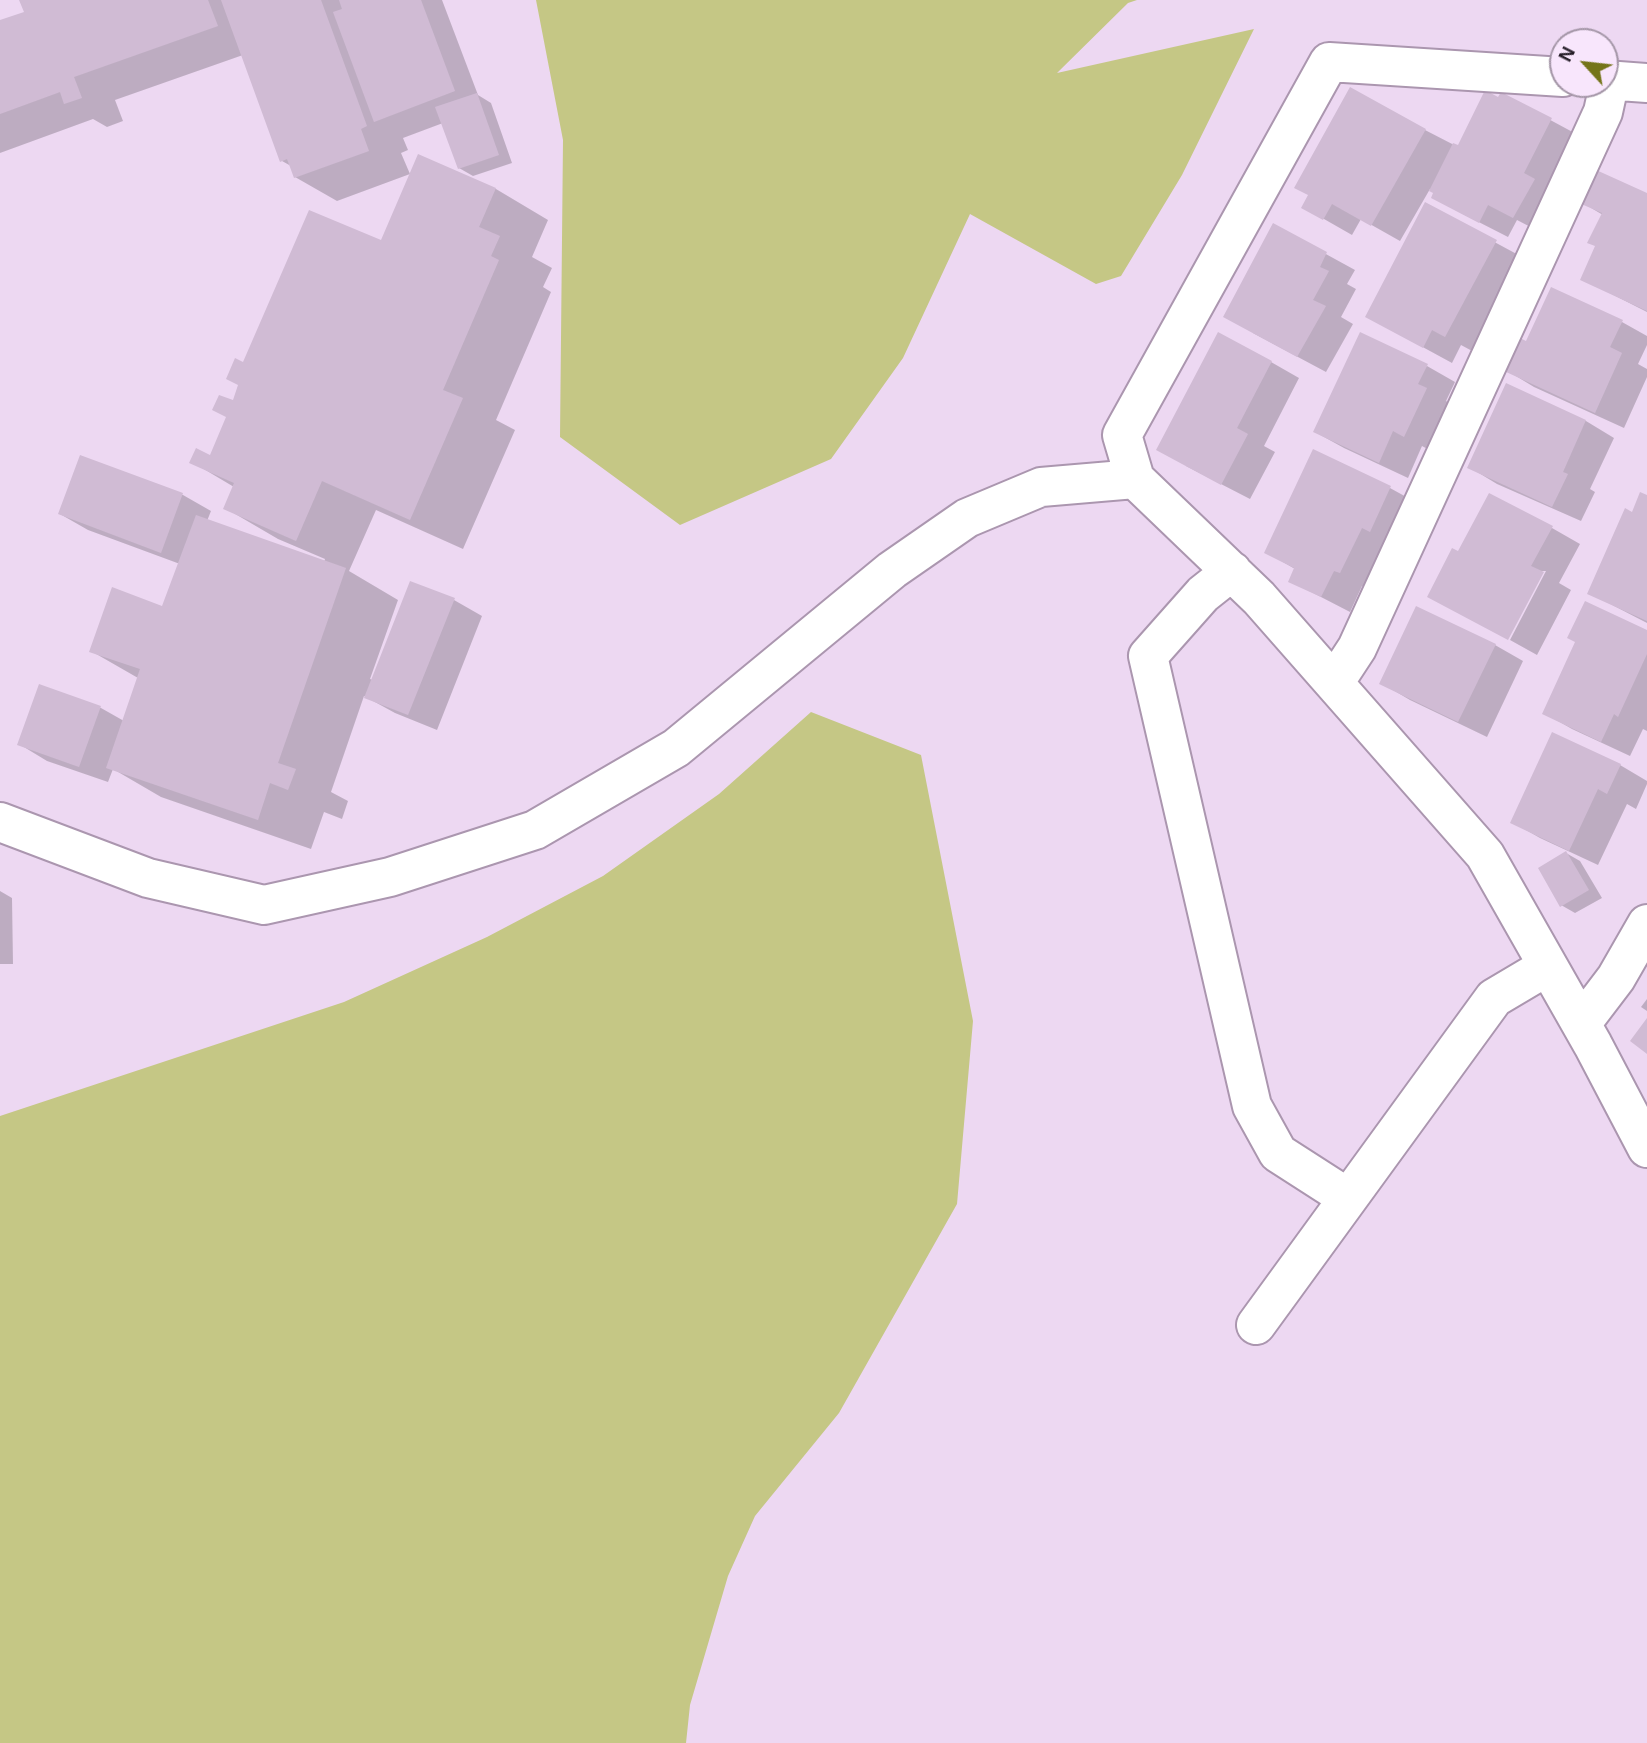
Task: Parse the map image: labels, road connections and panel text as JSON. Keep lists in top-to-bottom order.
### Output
{
  "north": "top left"
}
